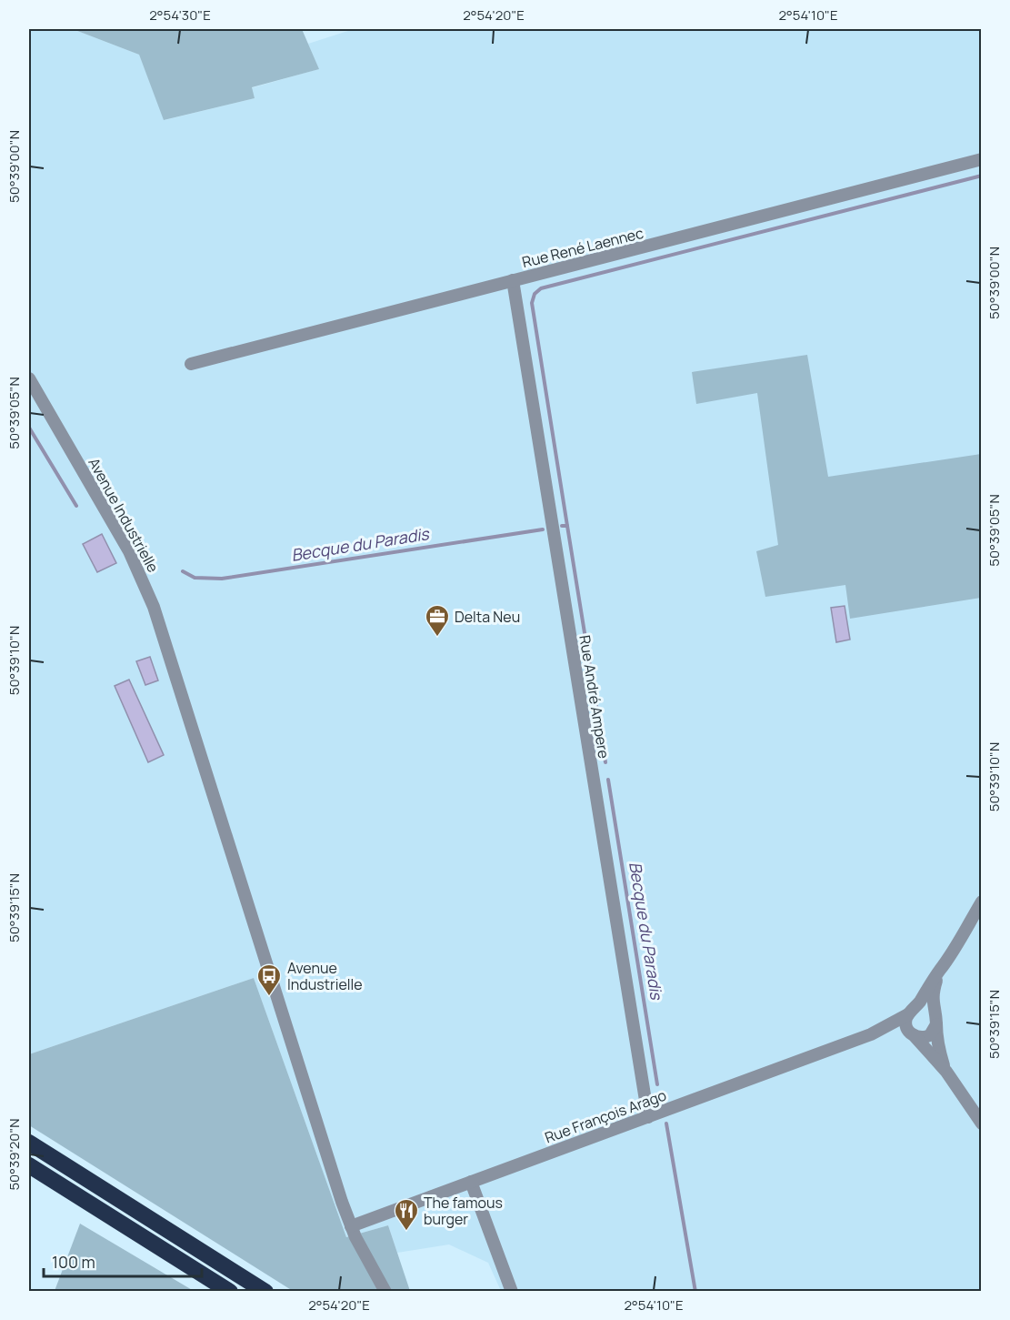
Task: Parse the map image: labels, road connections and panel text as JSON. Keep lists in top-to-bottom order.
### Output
{
  "streets": {
    "street": [
      "Rue René Laennec",
      "Avenue Industrielle",
      "Rue André Ampere",
      "Rue François Arago"
    ]
  },
  "crossings": [
    ["Rue René Laennec", "Rue André Ampere"],
    ["Avenue Industrielle", "Rue François Arago"],
    ["Rue André Ampere", "Rue François Arago"]
  ],
  "water": ["Becque du Paradis"],
  "places": {
    "office": ["Delta Neu"],
    "bus stop": ["Avenue Industrielle"],
    "restaurant": ["The famous burger"]
  },
  "scale_bar": "100 m",
  "coordinates": [
    "2°54'30\"E",
    "2°54'20\"E",
    "2°54'10\"E",
    "50°39'00\"N",
    "50°39'05\"N",
    "50°39'10\"N",
    "50°39'15\"N",
    "50°39'20\"N"
  ]
}
